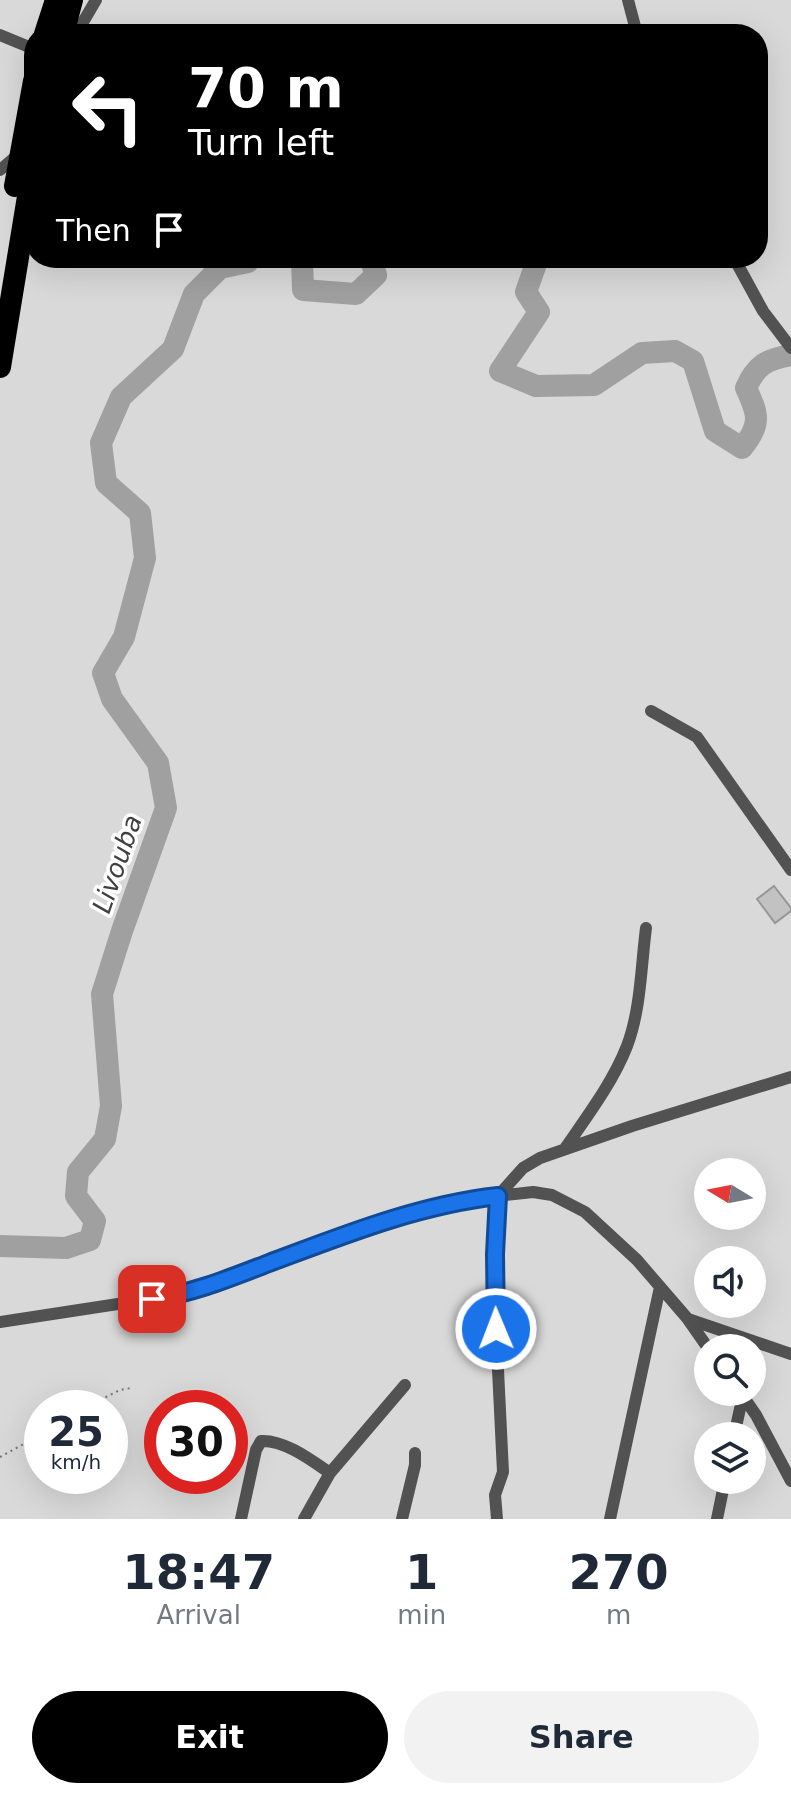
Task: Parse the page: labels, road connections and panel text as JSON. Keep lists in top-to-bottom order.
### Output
{
  "water": ["Livouba"],
  "north": "left",
  "page": {
    "turn": ["70 m", "Turn left"],
    "then": "Then",
    "speed": "25 km/h",
    "limit": "30",
    "eta": [
      "18:47",
      "Arrival",
      "1",
      "min",
      "270",
      "m"
    ],
    "buttons": ["Exit", "Share"]
  }
}
